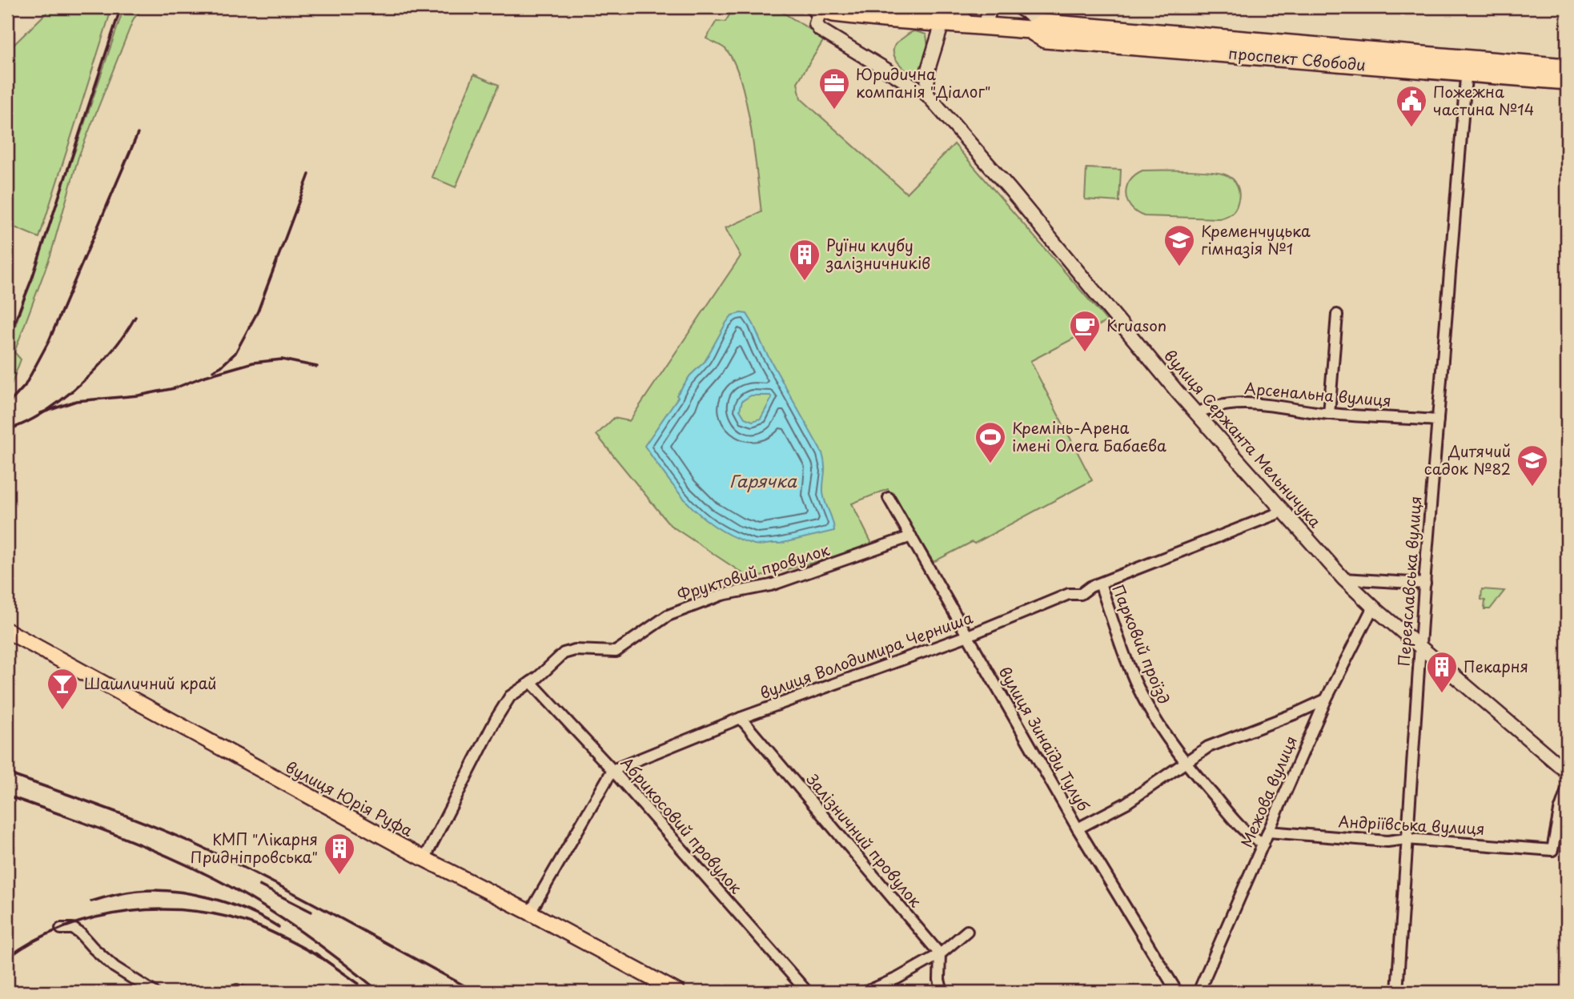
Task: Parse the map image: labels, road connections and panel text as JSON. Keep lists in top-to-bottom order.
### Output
{
  "streets": {
    "highway": ["проспект Свободи"],
    "main road": ["вулиця Юрія Руфа"],
    "street": [
      "Арсенальна вулиця",
      "вулиця Сержанта Мельничука",
      "Фруктовий провулок",
      "Переяславська вулиця",
      "Парковий проїзд",
      "вулиця Володимира Черниша",
      "вулиця Зинаїди Тулуб",
      "Межова вулиця",
      "Абрикосовий провулок",
      "Андріївська вулиця",
      "Залізничний провулок"
    ]
  },
  "crossings": [
    ["проспект Свободи", "вулиця Сержанта Мельничука"],
    ["проспект Свободи", "Переяславська вулиця"],
    ["Арсенальна вулиця", "вулиця Сержанта Мельничука"],
    ["Арсенальна вулиця", "Переяславська вулиця"],
    ["вулиця Сержанта Мельничука", "Переяславська вулиця"],
    ["вулиця Сержанта Мельничука", "вулиця Володимира Черниша"],
    ["вулиця Сержанта Мельничука", "Межова вулиця"],
    ["Фруктовий провулок", "вулиця Зинаїди Тулуб"],
    ["Фруктовий провулок", "вулиця Юрія Руфа"],
    ["Фруктовий провулок", "Абрикосовий провулок"],
    ["Переяславська вулиця", "Андріївська вулиця"],
    ["Парковий проїзд", "вулиця Володимира Черниша"],
    ["Парковий проїзд", "Межова вулиця"],
    ["вулиця Володимира Черниша", "вулиця Зинаїди Тулуб"],
    ["вулиця Володимира Черниша", "Абрикосовий провулок"],
    ["вулиця Володимира Черниша", "Залізничний провулок"],
    ["Межова вулиця", "Андріївська вулиця"]
  ],
  "water": ["Гарячка"],
  "places": {
    "office": ["Юридична компанія \"Діалог\""],
    "public building": ["Пожежна частина №14"],
    "school or university": ["Кременчуцька гімназія №1", "Дитячий садок №82"],
    "building": ["Руїни клубу залізничників", "Пекарня", "КМП \"Лікарня Придніпровська\""],
    "cafe": ["Kruason"],
    "sports": ["Кремінь-Арена імені Олега Бабаєва"],
    "bar": ["Шашличний край"]
  }
}
